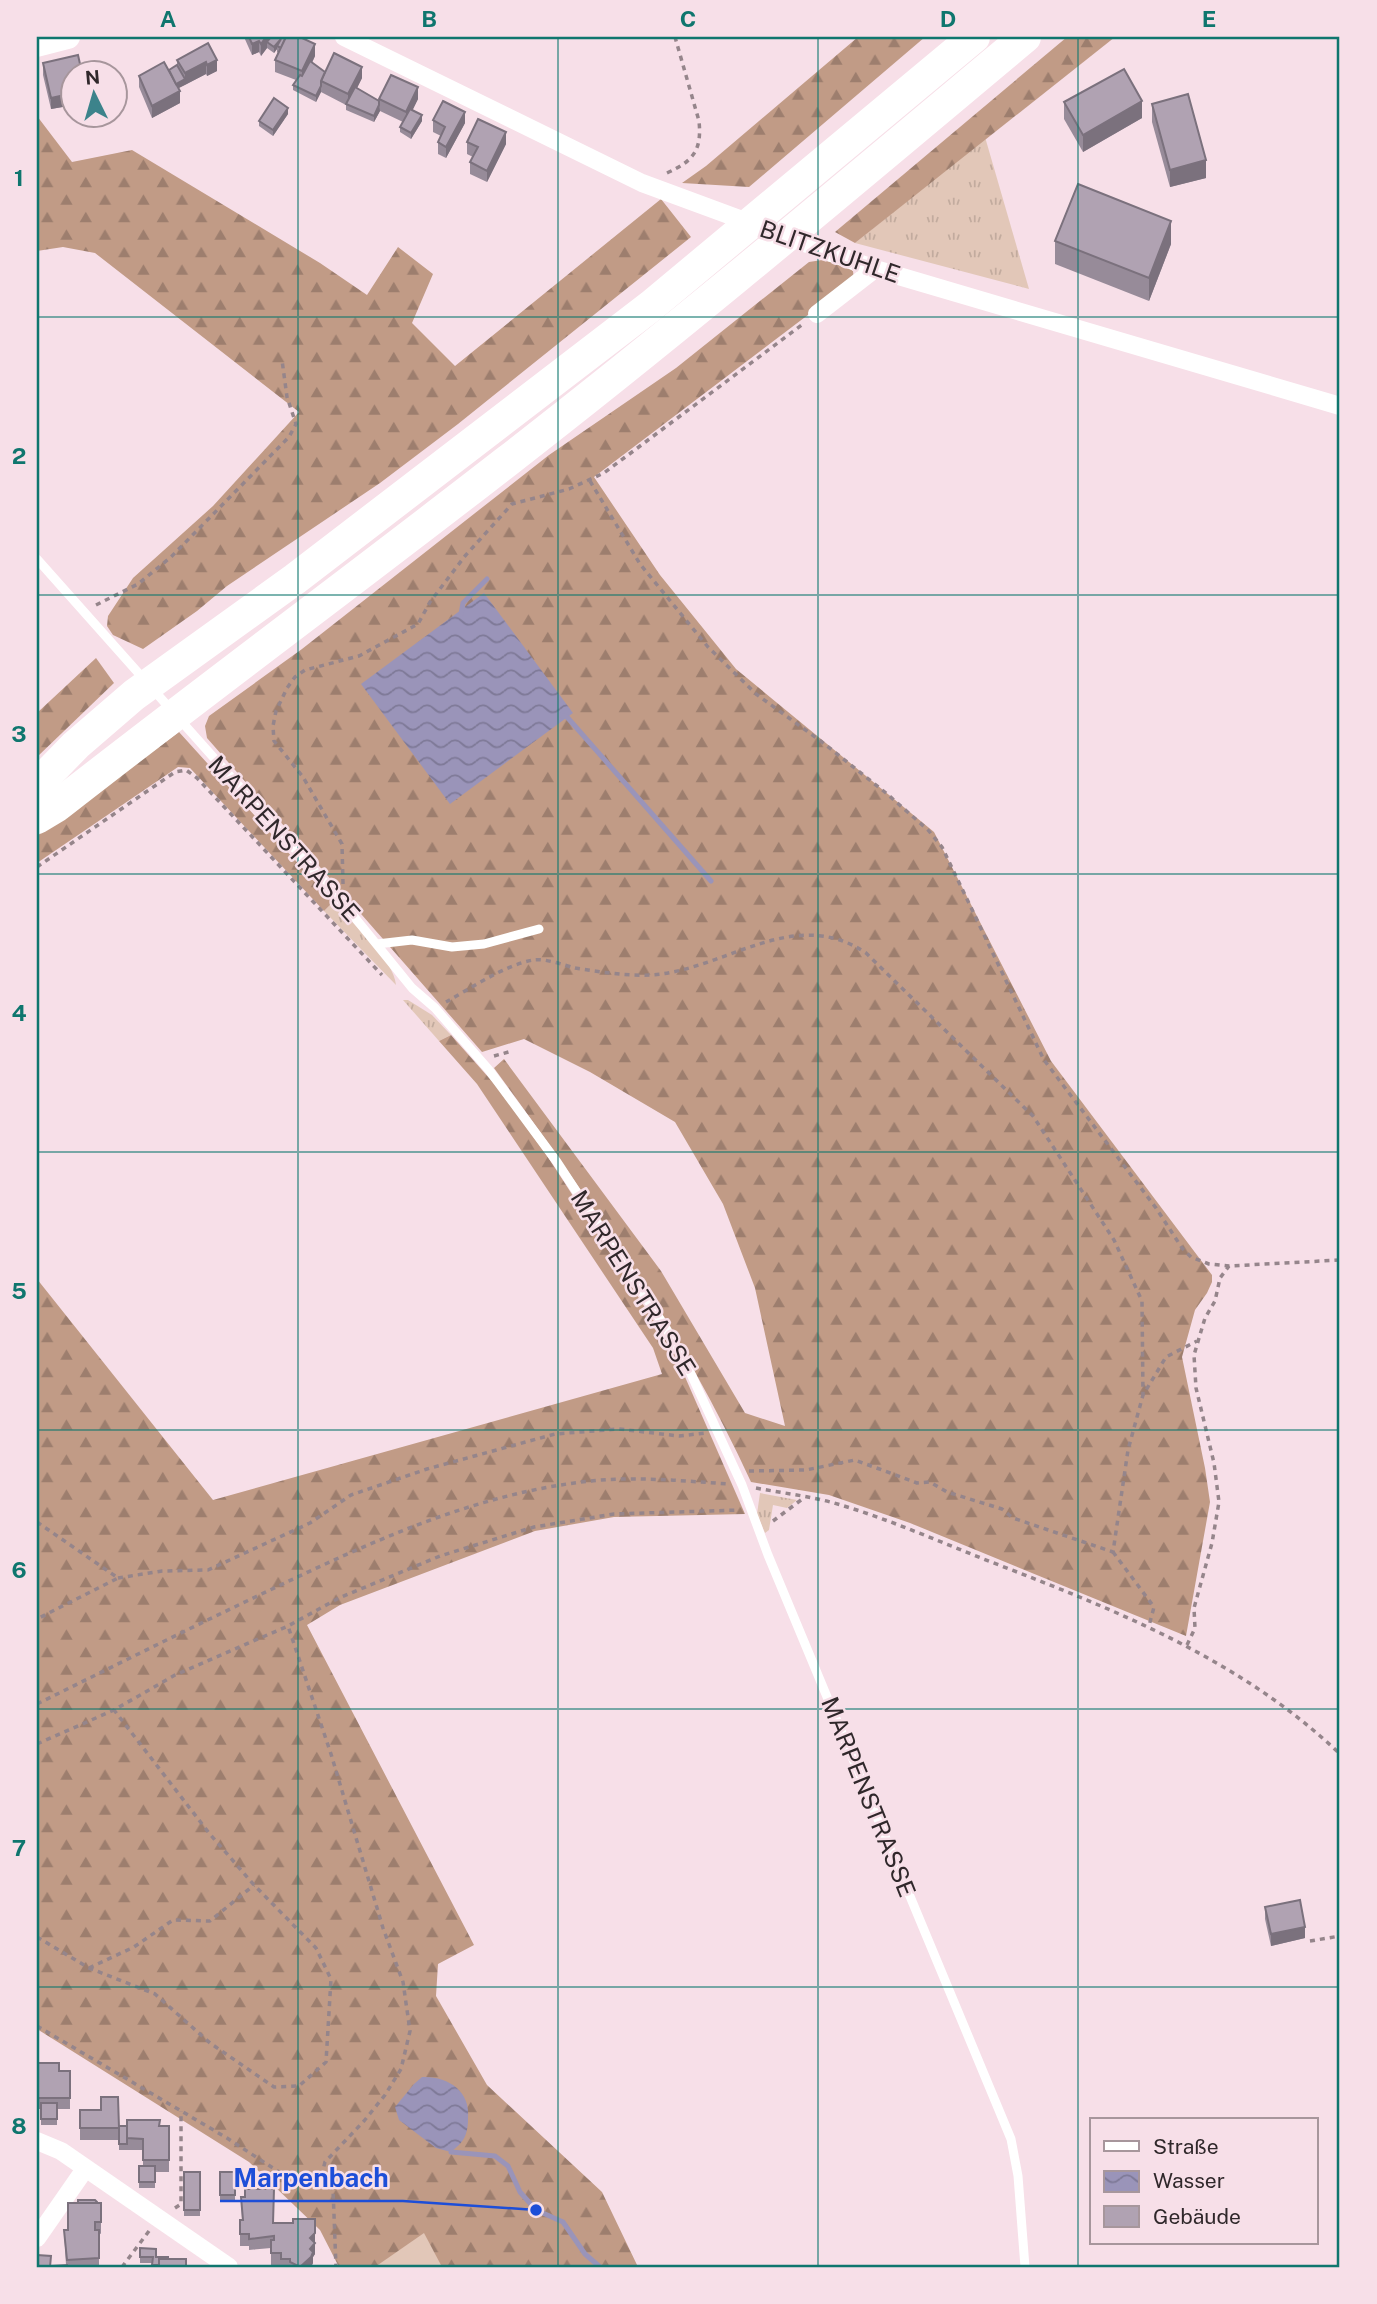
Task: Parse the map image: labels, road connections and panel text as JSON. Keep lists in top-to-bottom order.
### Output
{
  "streets": {
    "street": ["BLITZKUHLE"],
    "lane": ["MARPENSTRASSE"]
  },
  "places": ["Marpenbach"],
  "legend": ["Straße", "Wasser", "Gebäude"],
  "north": "top",
  "grid": {
    "columns": [
      "A",
      "B",
      "C",
      "D",
      "E"
    ],
    "rows": [
      "1",
      "2",
      "3",
      "4",
      "5",
      "6",
      "7",
      "8"
    ]
  }
}
